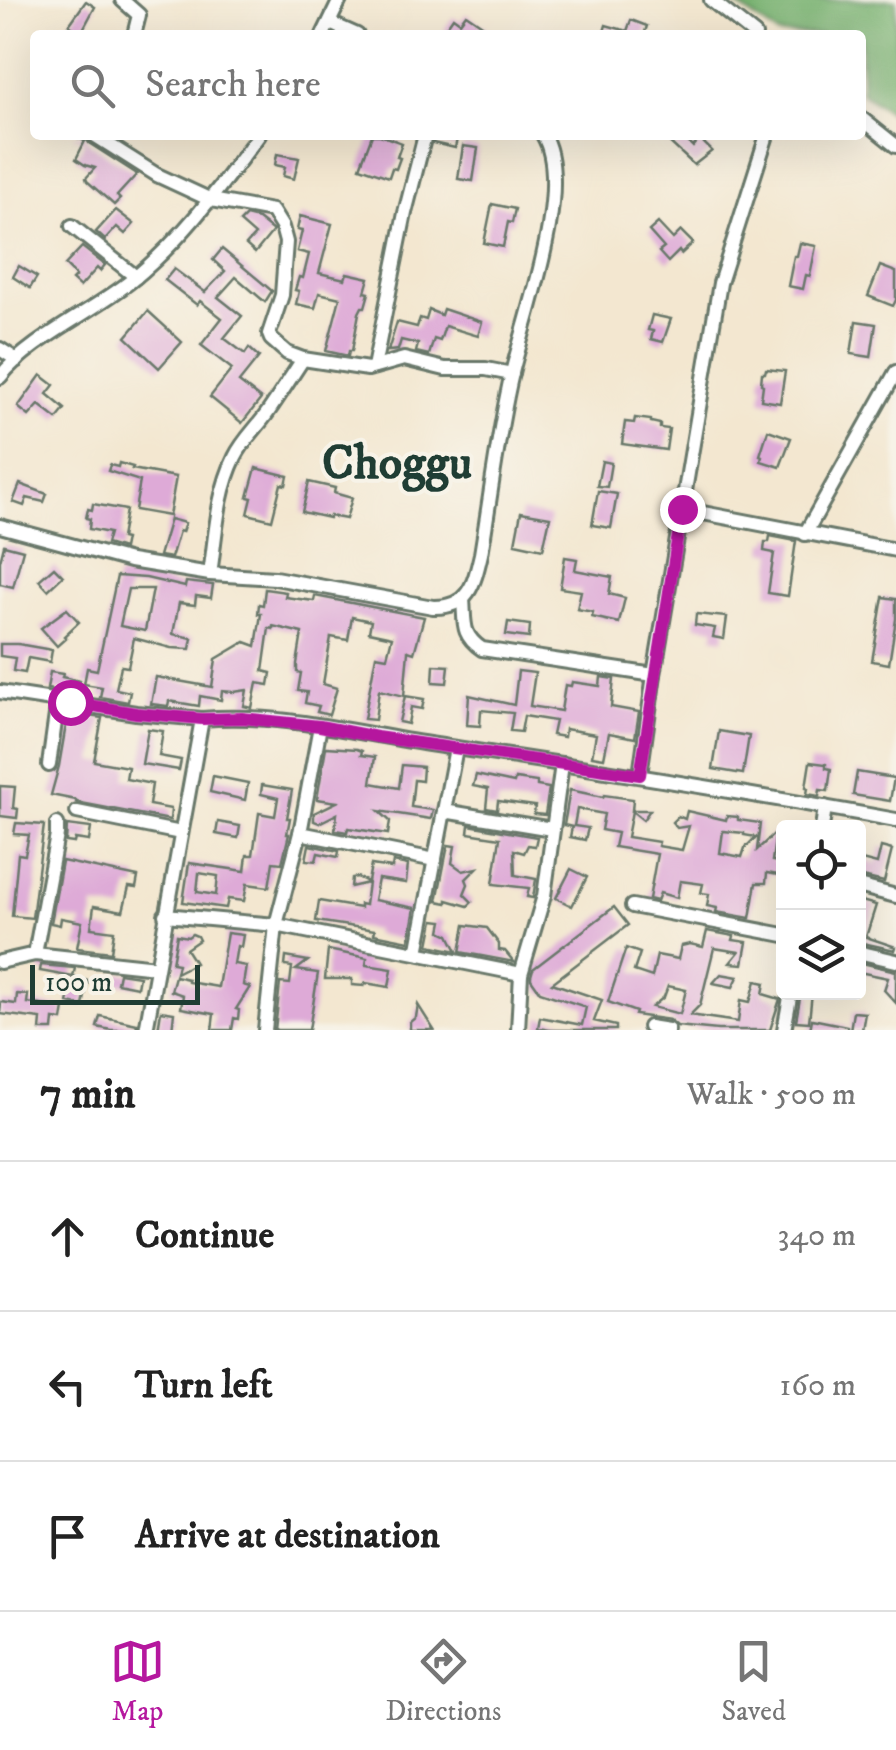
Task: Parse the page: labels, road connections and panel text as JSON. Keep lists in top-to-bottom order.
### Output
{
  "districts": ["Choggu"],
  "scale_bar": "100 m",
  "page": {
    "search": "Search here",
    "scale": "100 m",
    "heading": ["7 min", "Walk · 500 m"],
    "list": [
      ["Continue", "340 m"],
      ["Turn left", "160 m"],
      "Arrive at destination"
    ],
    "nav": ["Map", "Directions", "Saved"]
  }
}
